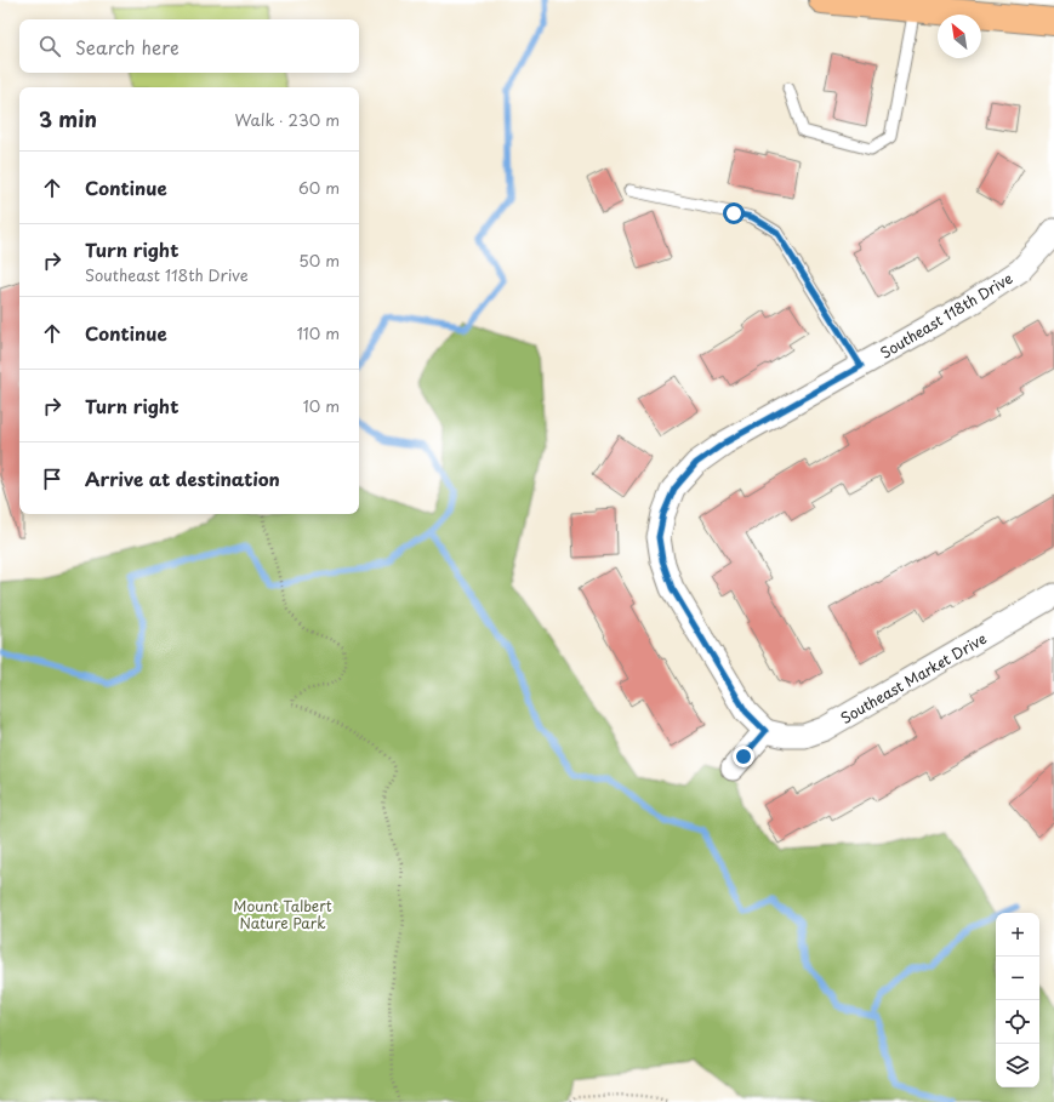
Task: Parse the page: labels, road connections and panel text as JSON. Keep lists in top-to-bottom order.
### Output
{
  "streets": {
    "street": ["Southeast 118th Drive", "Southeast Market Drive"]
  },
  "crossings": [
    ["Southeast 118th Drive", "Southeast Market Drive"]
  ],
  "parks": ["Mount Talbert Nature Park"],
  "north": "top left",
  "page": {
    "search": "Search here",
    "heading": ["3 min", "Walk · 230 m"],
    "list": [
      ["Continue", "60 m"],
      ["Turn right", "Southeast 118th Drive", "50 m"],
      ["Continue", "110 m"],
      ["Turn right", "10 m"],
      "Arrive at destination"
    ],
    "map_buttons": ["+", "−"]
  }
}
